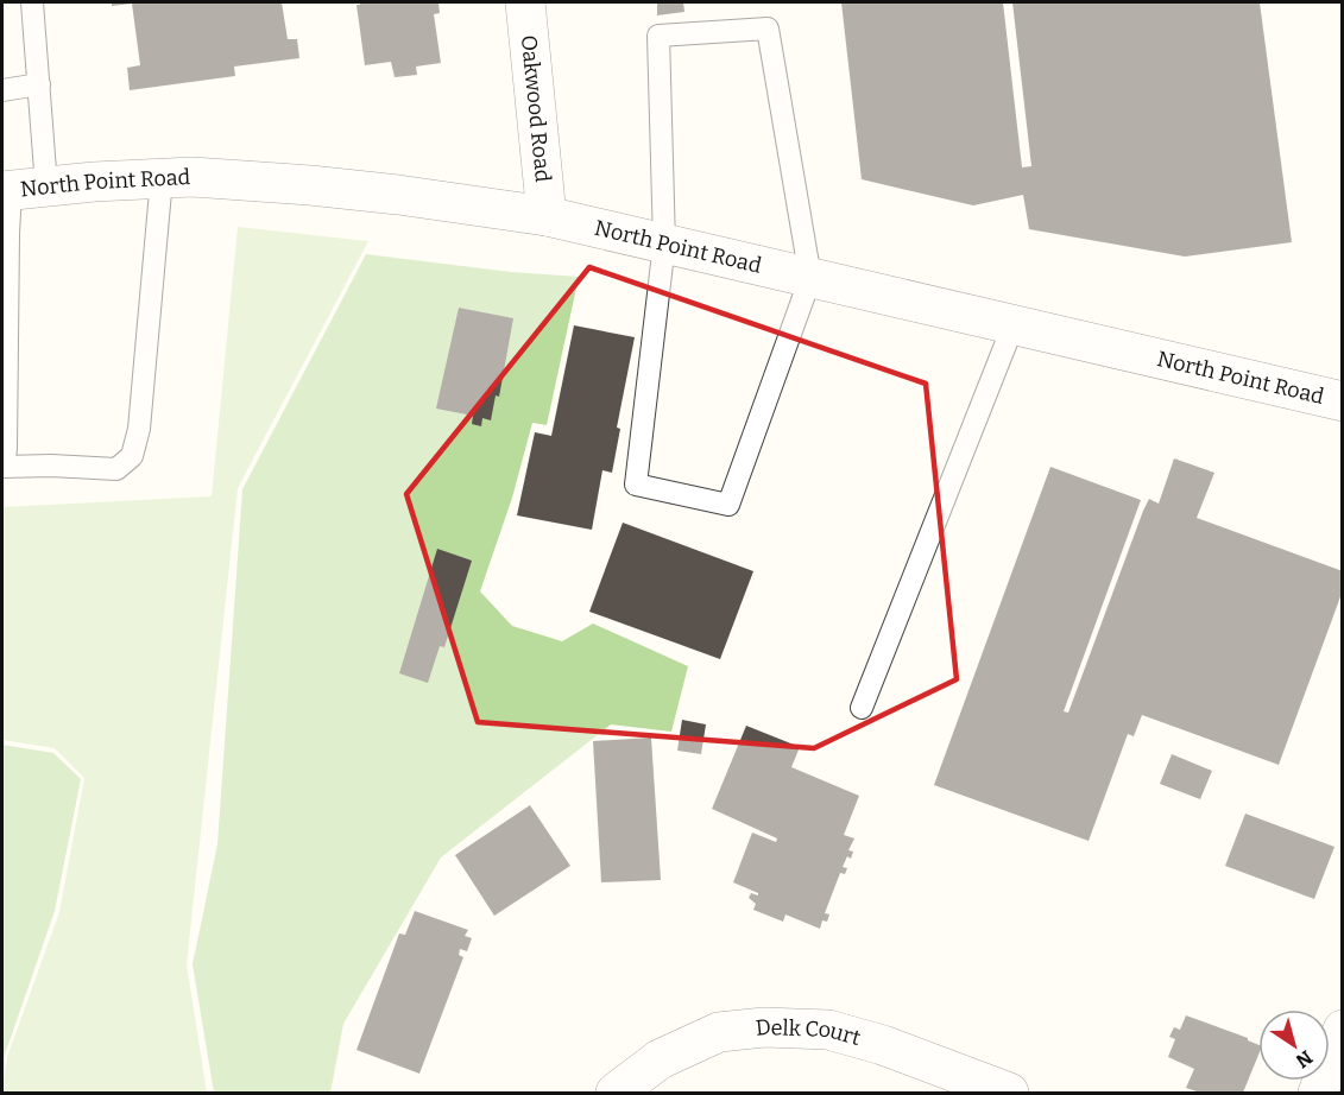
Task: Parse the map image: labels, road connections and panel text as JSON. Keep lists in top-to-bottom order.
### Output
{
  "streets": {
    "street": ["Oakwood Road", "North Point Road", "Delk Court"]
  },
  "crossings": [
    ["Oakwood Road", "North Point Road"]
  ],
  "north": "bottom right"
}
